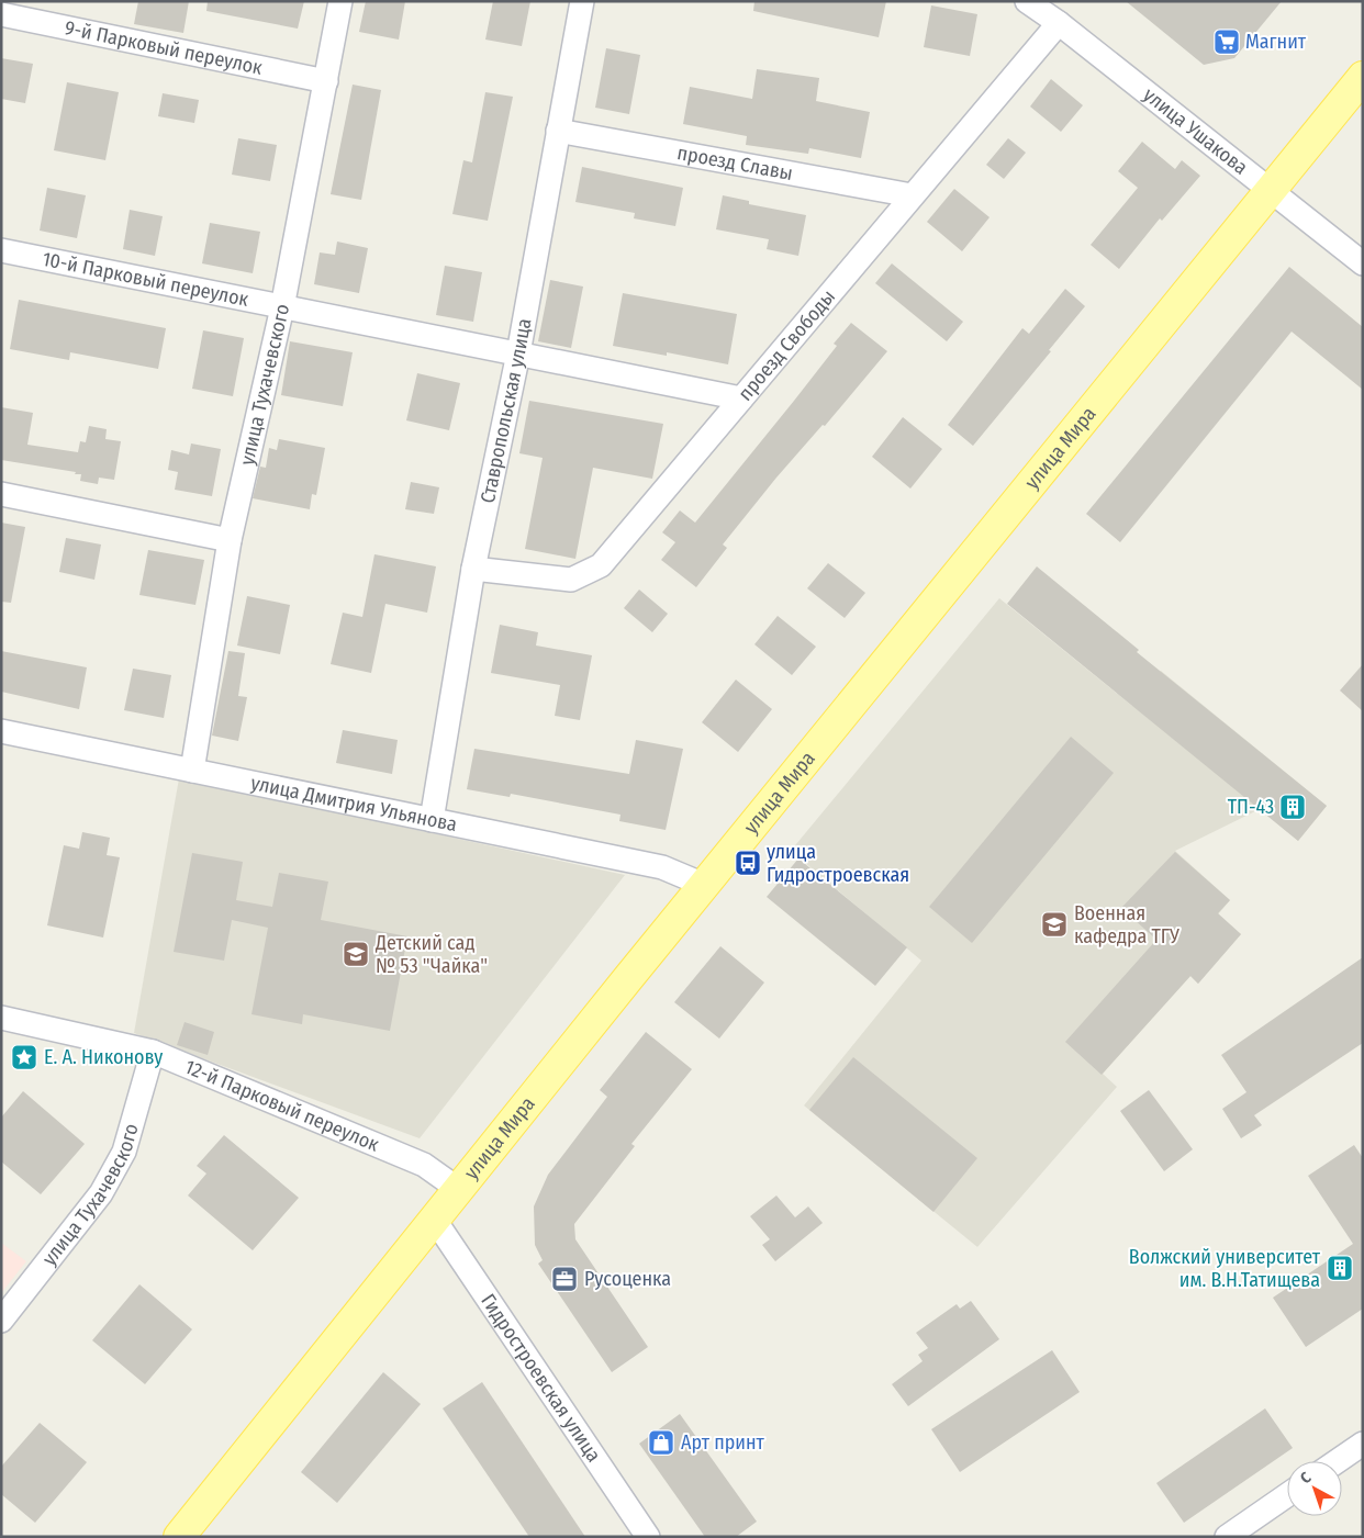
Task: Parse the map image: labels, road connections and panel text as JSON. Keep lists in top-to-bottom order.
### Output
{
  "streets": {
    "main road": ["улица Мира"],
    "street": [
      "9-й Парковый переулок",
      "улица Ушакова",
      "проезд Славы",
      "10-й Парковый переулок",
      "проезд Свободы",
      "улица Тухачевского",
      "Ставропольская улица",
      "улица Дмитрия Ульянова",
      "12-й Парковый переулок",
      "Гидростроевская улица"
    ]
  },
  "crossings": [
    ["9-й Парковый переулок", "улица Тухачевского"],
    ["улица Ушакова", "проезд Свободы"],
    ["улица Ушакова", "улица Мира"],
    ["проезд Славы", "проезд Свободы"],
    ["проезд Славы", "Ставропольская улица"],
    ["10-й Парковый переулок", "проезд Свободы"],
    ["10-й Парковый переулок", "улица Тухачевского"],
    ["10-й Парковый переулок", "Ставропольская улица"],
    ["проезд Свободы", "Ставропольская улица"],
    ["улица Тухачевского", "улица Дмитрия Ульянова"],
    ["улица Тухачевского", "12-й Парковый переулок"],
    ["Ставропольская улица", "улица Дмитрия Ульянова"],
    ["улица Мира", "улица Дмитрия Ульянова"],
    ["улица Мира", "12-й Парковый переулок"],
    ["улица Мира", "Гидростроевская улица"]
  ],
  "places": {
    "supermarket": ["Магнит"],
    "building": ["ТП-43", "Волжский университет им. В.Н.Татищева"],
    "bus stop": ["улица Гидростроевская"],
    "school or university": ["Военная кафедра ТГУ", "Детский сад № 53 \"Чайка\""],
    "place": ["Е. А. Никонову"],
    "office": ["Русоценка"],
    "shop": ["Арт принт"]
  },
  "north": "top left"
}
